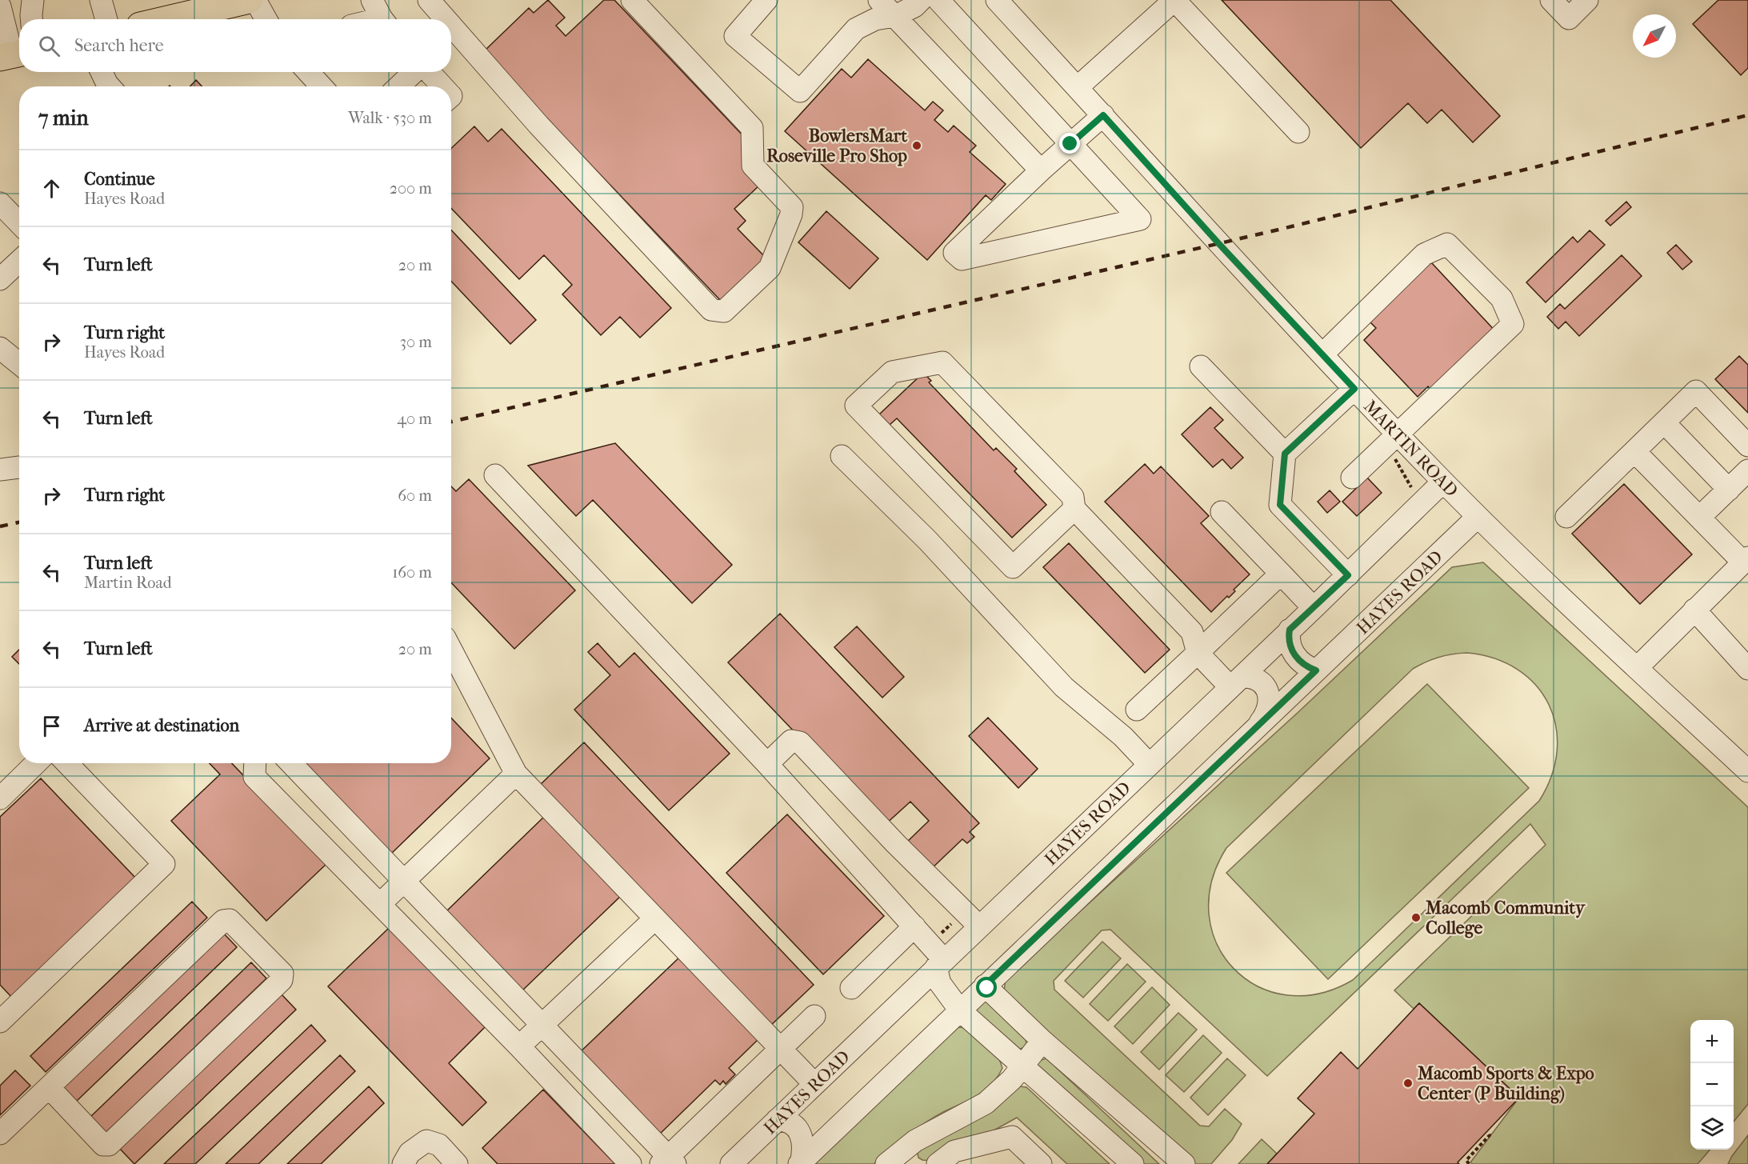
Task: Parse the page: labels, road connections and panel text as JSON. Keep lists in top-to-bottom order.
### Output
{
  "streets": {
    "street": ["MARTIN ROAD", "HAYES ROAD"]
  },
  "crossings": [
    ["MARTIN ROAD", "HAYES ROAD"]
  ],
  "places": ["BowlersMart Roseville Pro Shop", "Macomb Community College", "Macomb Sports & Expo Center (P Building)"],
  "north": "bottom left",
  "page": {
    "search": "Search here",
    "heading": ["7 min", "Walk · 530 m"],
    "list": [
      ["Continue", "Hayes Road", "200 m"],
      ["Turn left", "20 m"],
      ["Turn right", "Hayes Road", "30 m"],
      ["Turn left", "40 m"],
      ["Turn right", "60 m"],
      ["Turn left", "Martin Road", "160 m"],
      ["Turn left", "20 m"],
      "Arrive at destination"
    ],
    "map_buttons": ["+", "−"]
  }
}
